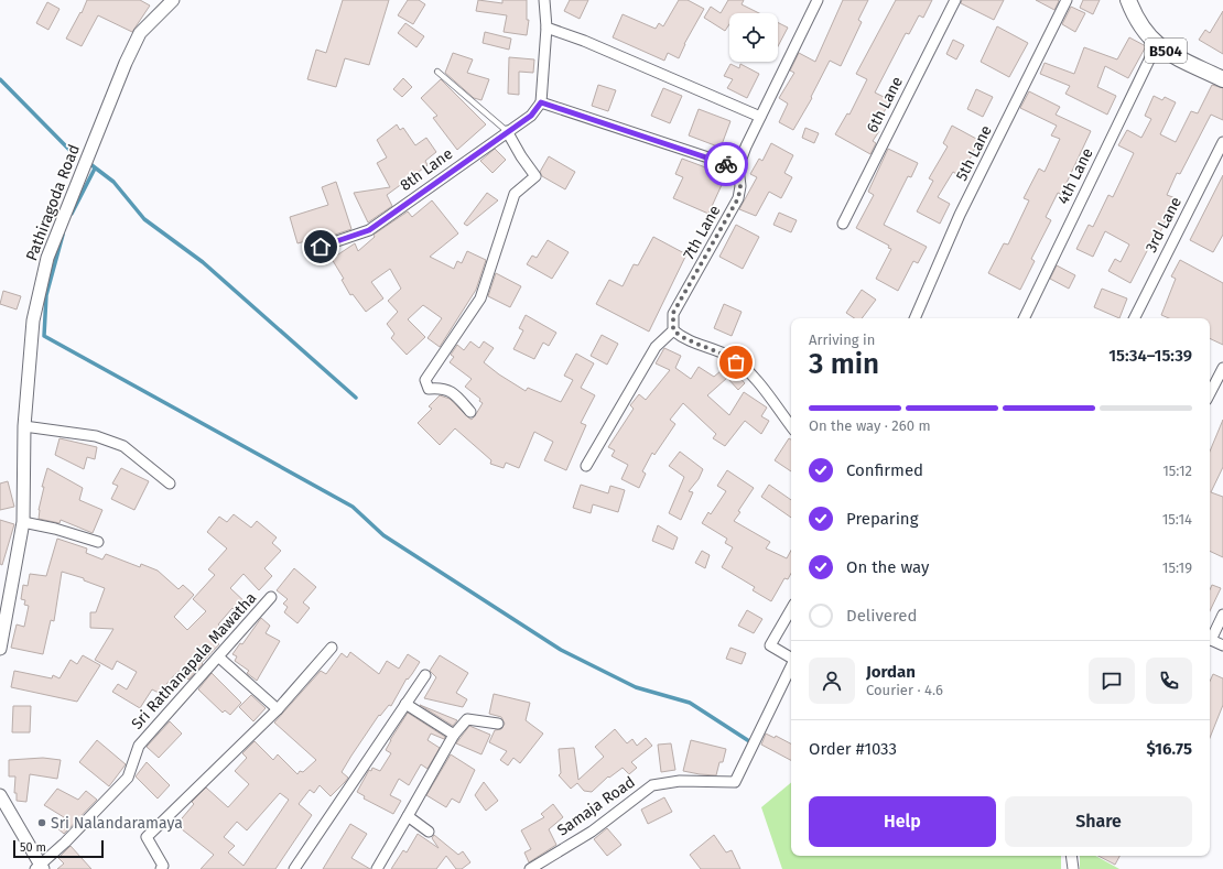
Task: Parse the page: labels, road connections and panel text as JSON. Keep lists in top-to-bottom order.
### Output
{
  "streets": {
    "main road": ["B504"],
    "street": [
      "6th Lane",
      "5th Lane",
      "8th Lane",
      "4th Lane",
      "Pathiragoda Road",
      "3rd Lane",
      "7th Lane",
      "Sri Rathanapala Mawatha",
      "Samaja Road"
    ]
  },
  "crossings": [
    ["B504", "4th Lane"]
  ],
  "places": ["Sri Nalandaramaya"],
  "scale_bar": "50 m",
  "page": {
    "heading": ["3 min", "Arriving in", "15:34–15:39"],
    "panel": [
      "Jordan",
      "Courier · 4.6",
      "Order #1033",
      "$16.75"
    ],
    "bar": "On the way · 260 m",
    "list": [
      ["Confirmed", "15:12"],
      ["Preparing", "15:14"],
      ["On the way", "15:19"],
      "Delivered"
    ],
    "buttons": ["Help", "Share"],
    "scale": "50 m"
  }
}
